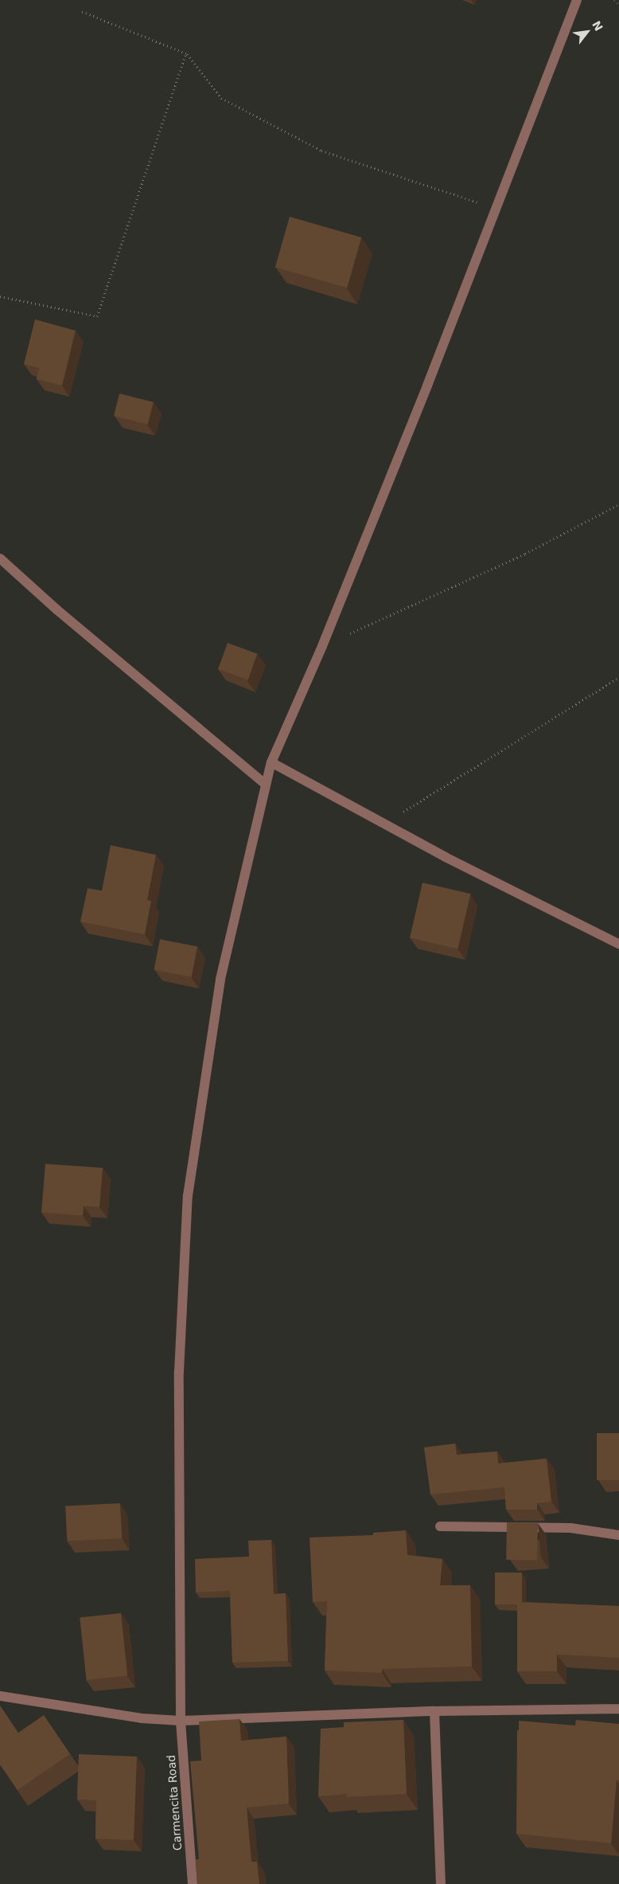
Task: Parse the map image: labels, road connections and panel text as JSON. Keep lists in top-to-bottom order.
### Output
{
  "streets": {
    "street": ["Carmencita Road"]
  },
  "north": "top right"
}
